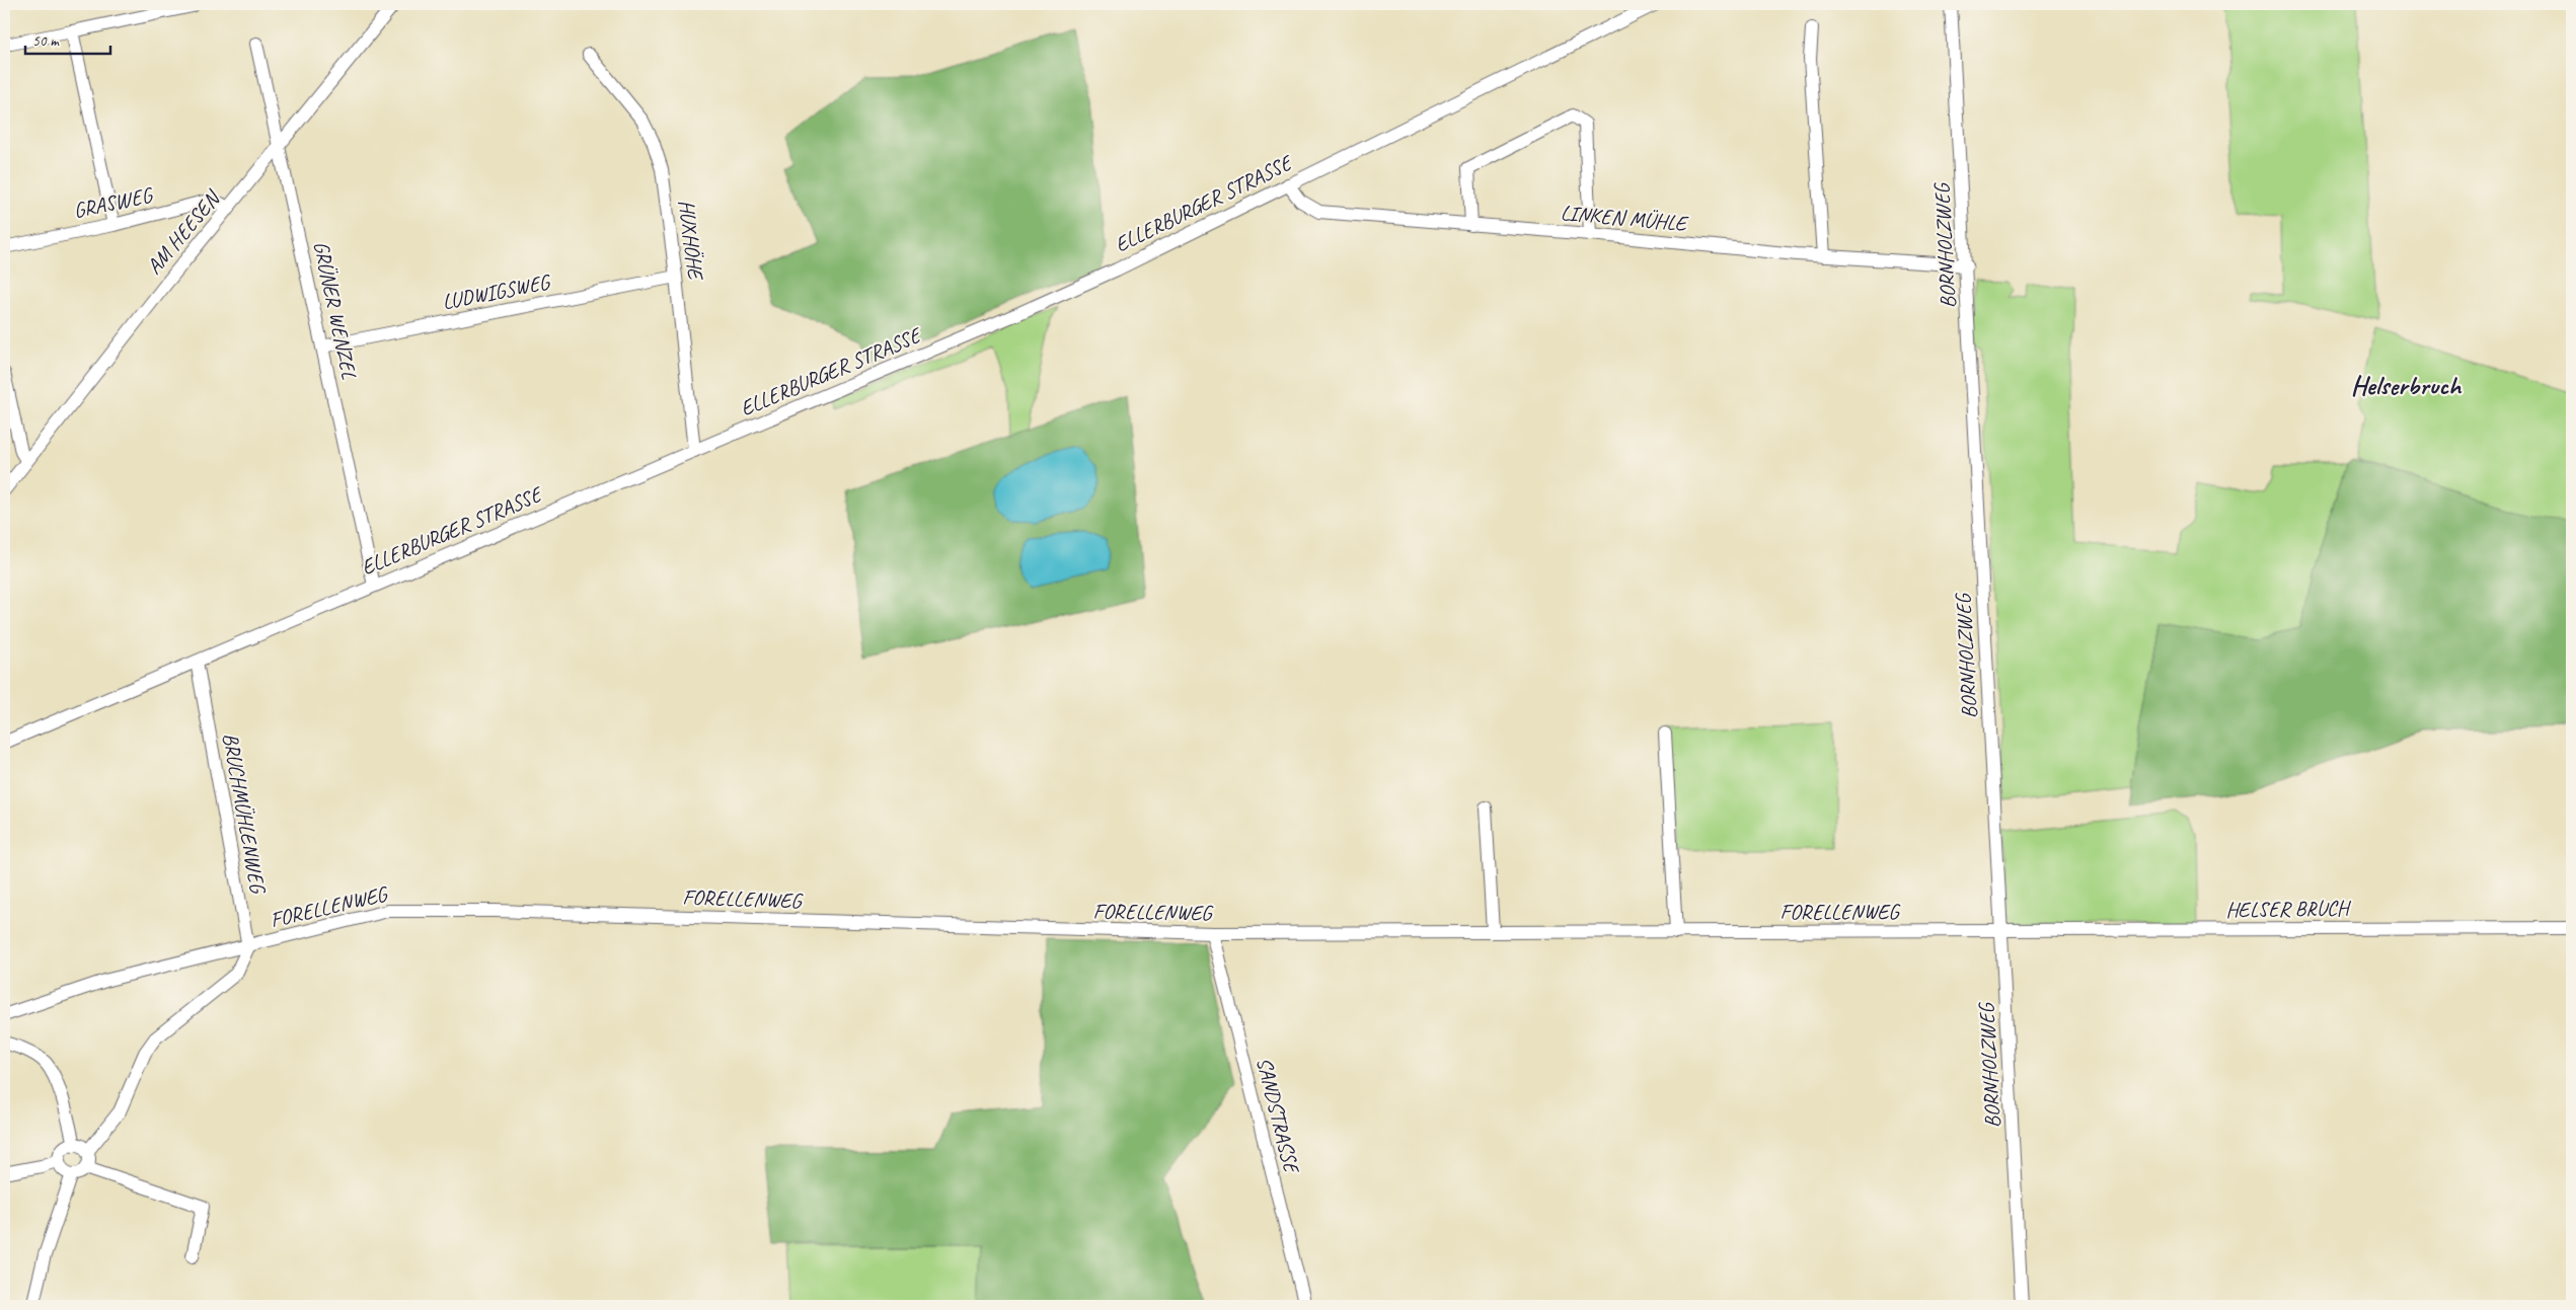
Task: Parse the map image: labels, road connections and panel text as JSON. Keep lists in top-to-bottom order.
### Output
{
  "streets": {
    "street": [
      "GRASWEG",
      "ELLERBURGER STRASSE",
      "LINKEN MÜHLE",
      "AM HEESEN",
      "HUXHÖHE",
      "BORNHOLZWEG",
      "LUDWIGSWEG",
      "GRÜNER WENZEL",
      "BRUCHMÜHLENWEG",
      "FORELLENWEG",
      "HELSER BRUCH",
      "SANDSTRASSE"
    ]
  },
  "crossings": [
    ["GRASWEG", "AM HEESEN"],
    ["ELLERBURGER STRASSE", "LINKEN MÜHLE"],
    ["ELLERBURGER STRASSE", "HUXHÖHE"],
    ["ELLERBURGER STRASSE", "GRÜNER WENZEL"],
    ["ELLERBURGER STRASSE", "BRUCHMÜHLENWEG"],
    ["LINKEN MÜHLE", "BORNHOLZWEG"],
    ["AM HEESEN", "GRÜNER WENZEL"],
    ["HUXHÖHE", "LUDWIGSWEG"],
    ["BORNHOLZWEG", "FORELLENWEG"],
    ["BORNHOLZWEG", "HELSER BRUCH"],
    ["LUDWIGSWEG", "GRÜNER WENZEL"],
    ["BRUCHMÜHLENWEG", "FORELLENWEG"],
    ["FORELLENWEG", "HELSER BRUCH"],
    ["FORELLENWEG", "SANDSTRASSE"]
  ],
  "districts": ["Helserbruch"],
  "scale_bar": "50 m"
}
